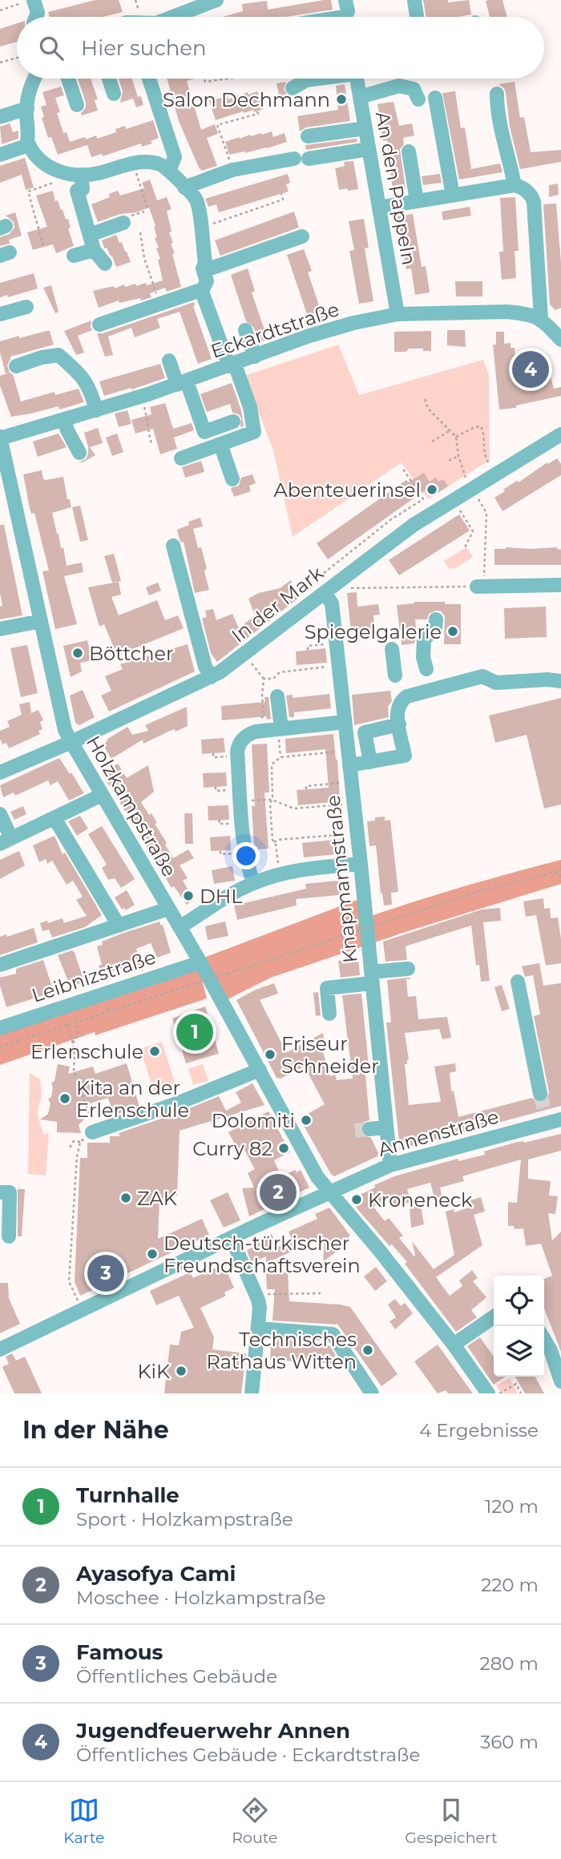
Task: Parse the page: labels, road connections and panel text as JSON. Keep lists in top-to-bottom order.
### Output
{
  "streets": {
    "street": [
      "An den Pappeln",
      "Eckardtstraße",
      "In der Mark",
      "Holzkampstraße",
      "Knapmannstraße",
      "Leibnizstraße",
      "Annenstraße"
    ]
  },
  "crossings": [
    ["An den Pappeln", "Eckardtstraße"],
    ["Eckardtstraße", "Holzkampstraße"],
    ["In der Mark", "Holzkampstraße"],
    ["In der Mark", "Knapmannstraße"],
    ["Holzkampstraße", "Leibnizstraße"],
    ["Holzkampstraße", "Annenstraße"],
    ["Knapmannstraße", "Annenstraße"]
  ],
  "places": [
    "Salon Dechmann",
    "Abenteuerinsel",
    "Spiegelgalerie",
    "Böttcher",
    "DHL",
    "Erlenschule",
    "Friseur Schneider",
    "Kita an der Erlenschule",
    "Dolomiti",
    "Curry 82",
    "ZAK",
    "Kroneneck",
    "Deutsch-türkischer Freundschaftsverein",
    "Technisches Rathaus Witten",
    "KiK"
  ],
  "page": {
    "search": "Hier suchen",
    "pins": [
      "4",
      "1",
      "2",
      "3"
    ],
    "heading": ["In der Nähe", "4 Ergebnisse"],
    "list": [
      {
        "mark": "1",
        "name": "Turnhalle",
        "note": "Sport · Holzkampstraße",
        "value": "120 m"
      },
      {
        "mark": "2",
        "name": "Ayasofya Cami",
        "note": "Moschee · Holzkampstraße",
        "value": "220 m"
      },
      {
        "mark": "3",
        "name": "Famous",
        "note": "Öffentliches Gebäude",
        "value": "280 m"
      },
      {
        "mark": "4",
        "name": "Jugendfeuerwehr Annen",
        "note": "Öffentliches Gebäude · Eckardtstraße",
        "value": "360 m"
      }
    ],
    "nav": ["Karte", "Route", "Gespeichert"]
  }
}
